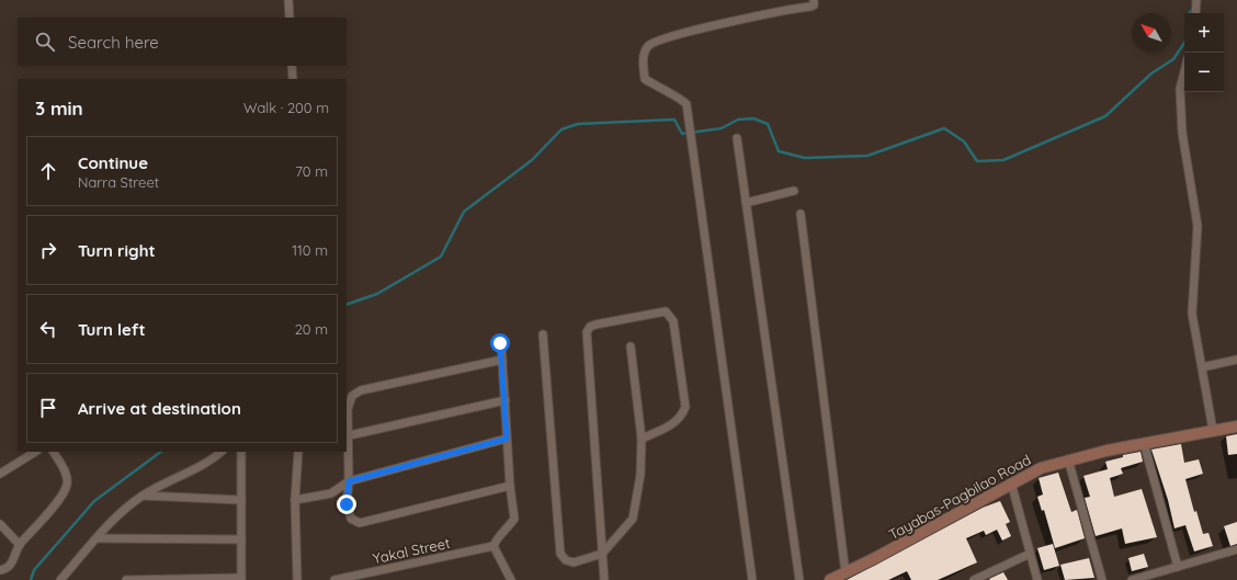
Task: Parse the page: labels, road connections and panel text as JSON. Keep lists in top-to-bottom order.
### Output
{
  "streets": {
    "main road": ["Tayabas-Pagbilao Road"],
    "street": ["Yakal Street"]
  },
  "north": "top left",
  "page": {
    "map_buttons": ["+", "−"],
    "search": "Search here",
    "heading": ["3 min", "Walk · 200 m"],
    "list": [
      ["Continue", "Narra Street", "70 m"],
      ["Turn right", "110 m"],
      ["Turn left", "20 m"],
      "Arrive at destination"
    ]
  }
}
